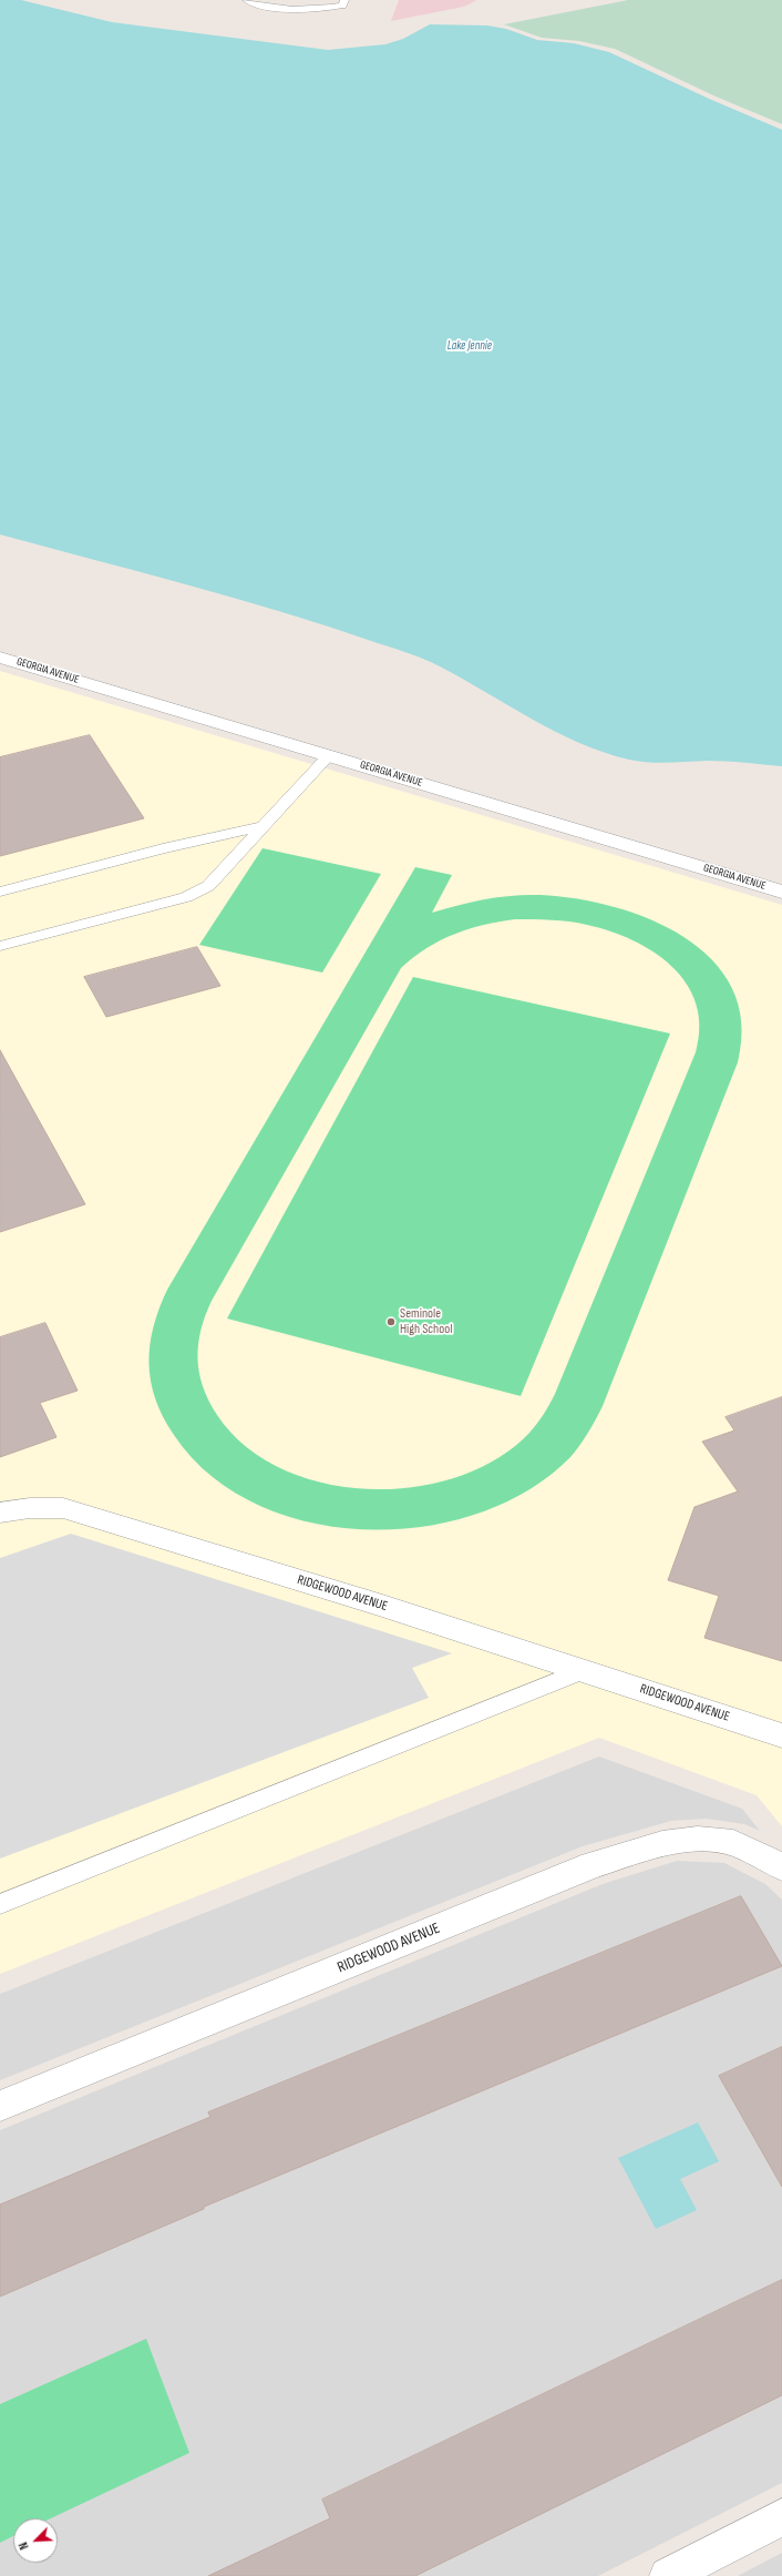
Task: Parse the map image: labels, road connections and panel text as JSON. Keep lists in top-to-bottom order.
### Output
{
  "streets": {
    "street": ["GEORGIA AVENUE", "RIDGEWOOD AVENUE"]
  },
  "water": ["Lake Jennie"],
  "places": ["Seminole High School"],
  "north": "bottom left"
}
